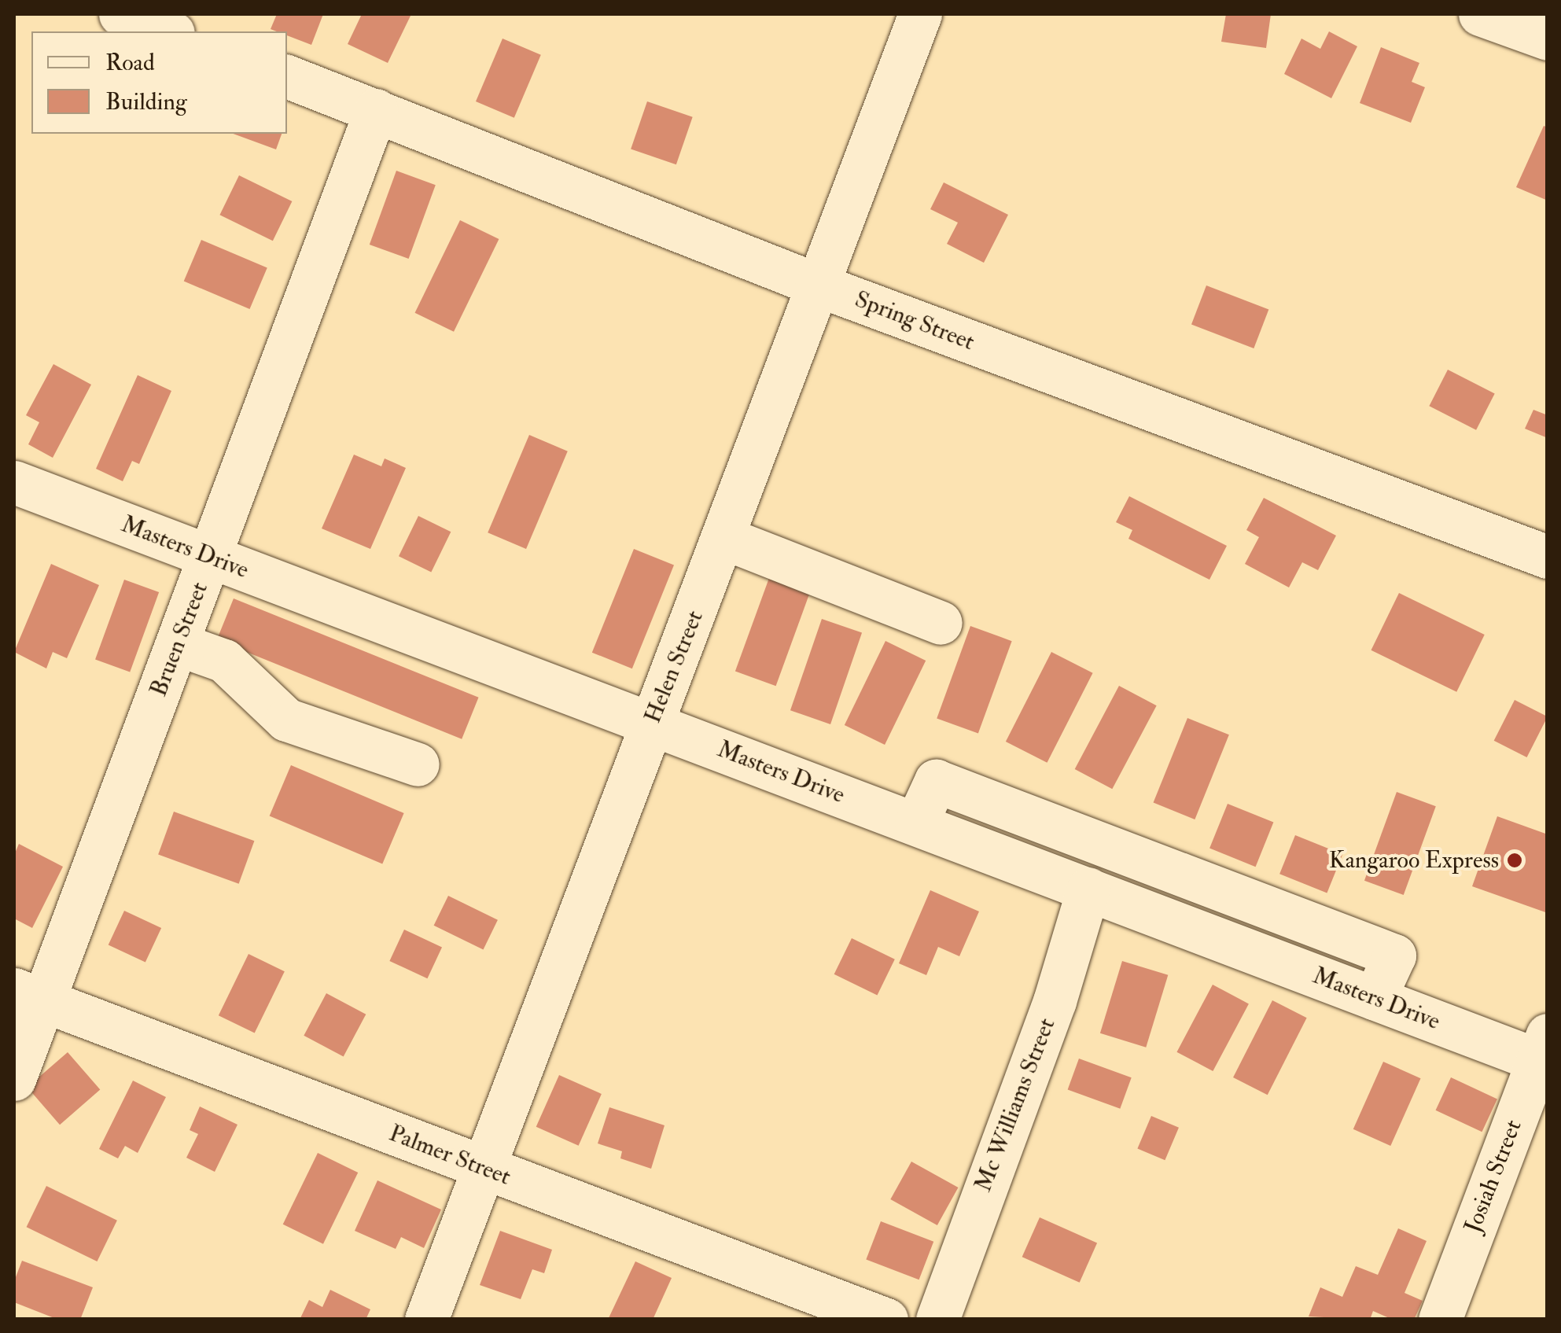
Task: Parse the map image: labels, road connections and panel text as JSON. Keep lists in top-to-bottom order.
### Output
{
  "streets": {
    "street": [
      "Spring Street",
      "Masters Drive",
      "Bruen Street",
      "Helen Street",
      "Mc Williams Street",
      "Palmer Street",
      "Josiah Street"
    ]
  },
  "crossings": [
    ["Spring Street", "Bruen Street"],
    ["Spring Street", "Helen Street"],
    ["Masters Drive", "Bruen Street"],
    ["Masters Drive", "Helen Street"],
    ["Masters Drive", "Mc Williams Street"],
    ["Masters Drive", "Josiah Street"],
    ["Bruen Street", "Palmer Street"],
    ["Helen Street", "Palmer Street"]
  ],
  "places": ["Kangaroo Express"],
  "legend": ["Road", "Building"]
}
